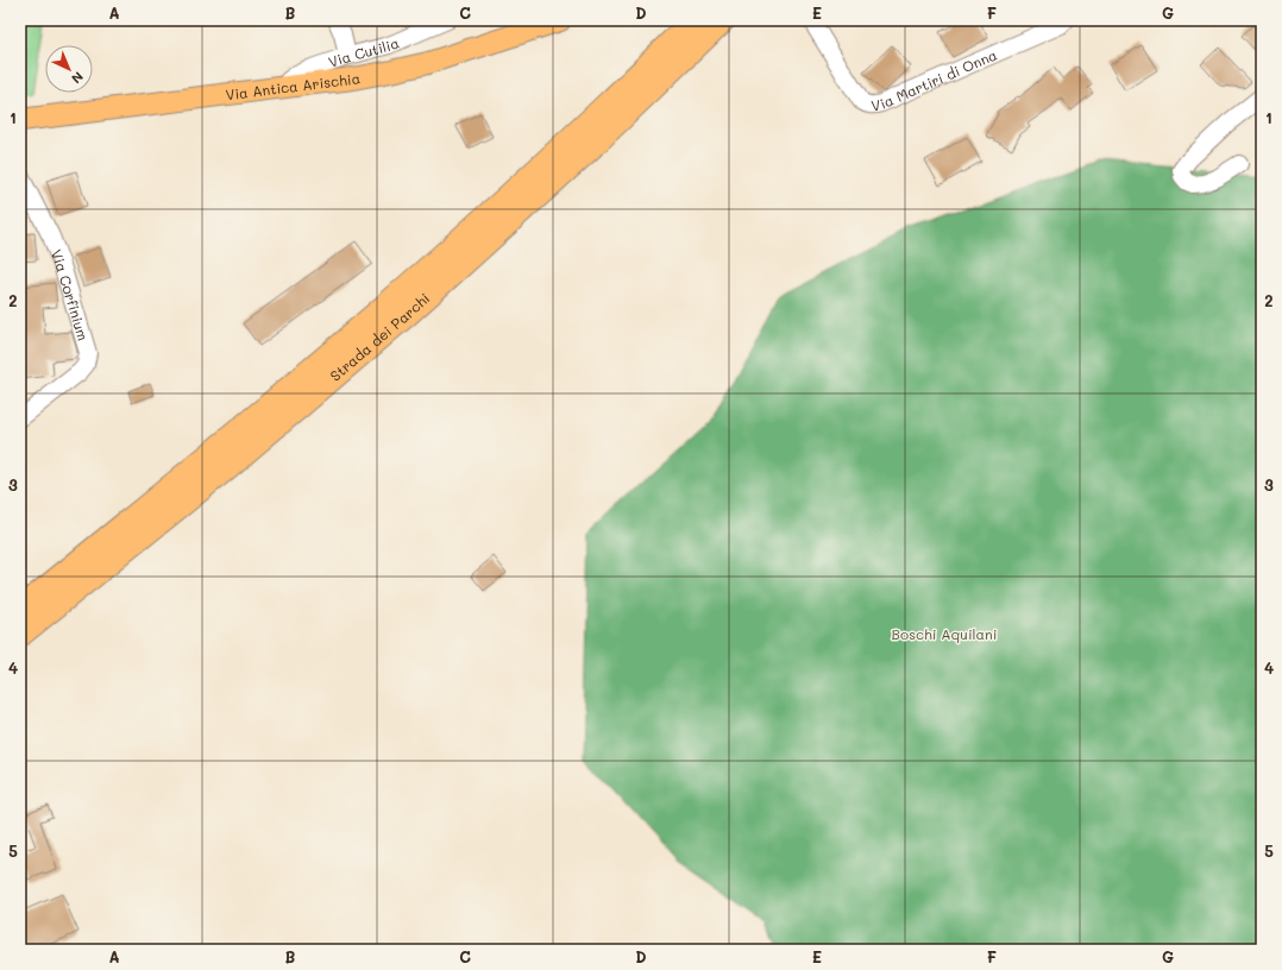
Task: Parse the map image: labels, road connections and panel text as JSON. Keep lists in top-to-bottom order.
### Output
{
  "streets": {
    "highway": ["Strada dei Parchi"],
    "main road": ["Via Antica Arischia"],
    "street": ["Via Cutilia", "Via Martiri di Onna", "Via Corfinium"]
  },
  "crossings": [
    ["Via Cutilia", "Via Antica Arischia"]
  ],
  "parks": ["Boschi Aquilani"],
  "north": "bottom right",
  "grid": {
    "columns": [
      "A",
      "B",
      "C",
      "D",
      "E",
      "F",
      "G"
    ],
    "rows": [
      "1",
      "2",
      "3",
      "4",
      "5"
    ]
  }
}
